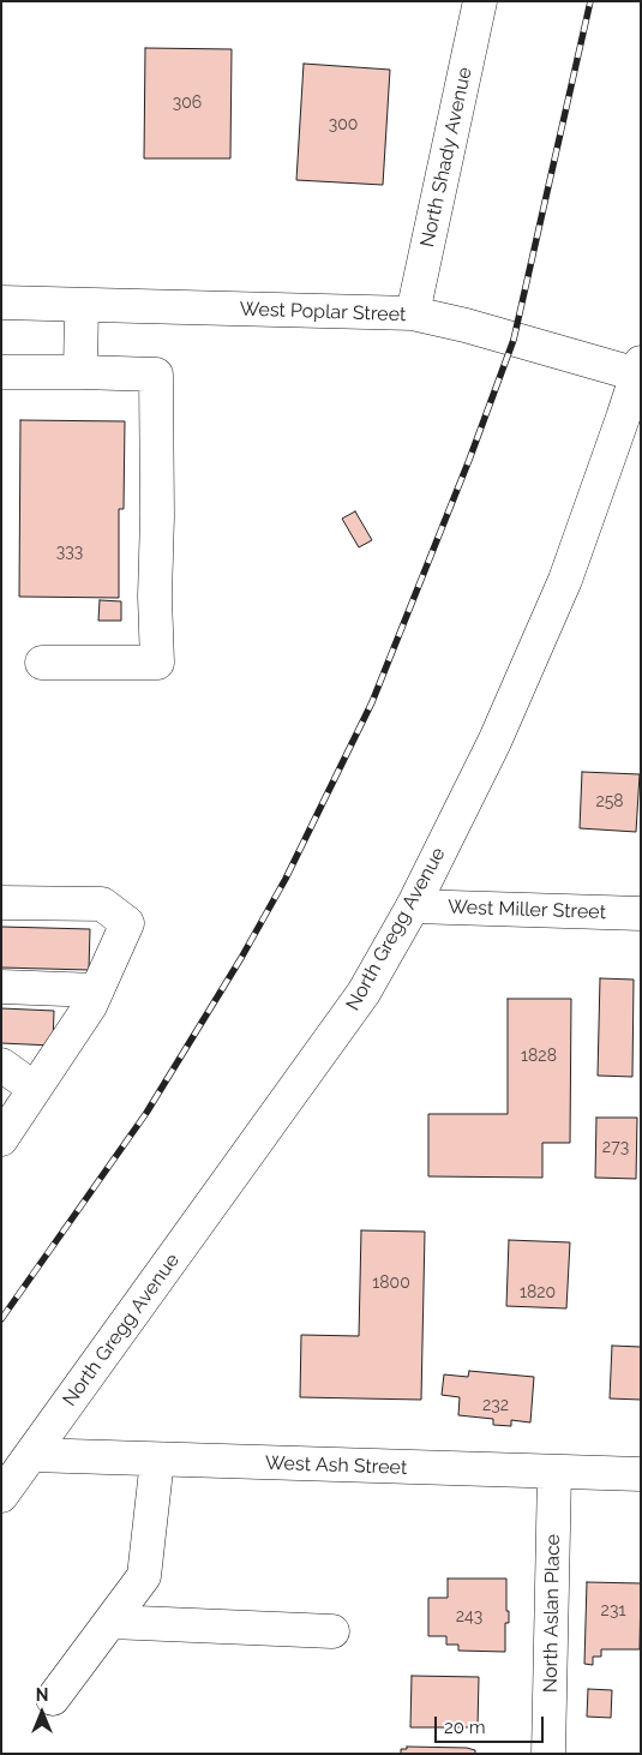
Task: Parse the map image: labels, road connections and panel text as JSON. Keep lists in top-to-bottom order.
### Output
{
  "streets": {
    "street": [
      "North Shady Avenue",
      "West Poplar Street",
      "West Miller Street",
      "North Gregg Avenue",
      "West Ash Street",
      "North Aslan Place"
    ]
  },
  "crossings": [
    ["North Shady Avenue", "West Poplar Street"],
    ["West Poplar Street", "North Gregg Avenue"],
    ["West Miller Street", "North Gregg Avenue"],
    ["North Gregg Avenue", "West Ash Street"],
    ["West Ash Street", "North Aslan Place"]
  ],
  "house_numbers": [
    "306",
    "300",
    "333",
    "258",
    "1828",
    "273",
    "1800",
    "1820",
    "232",
    "231",
    "243"
  ],
  "scale_bar": "20 m",
  "north": "top"
}
